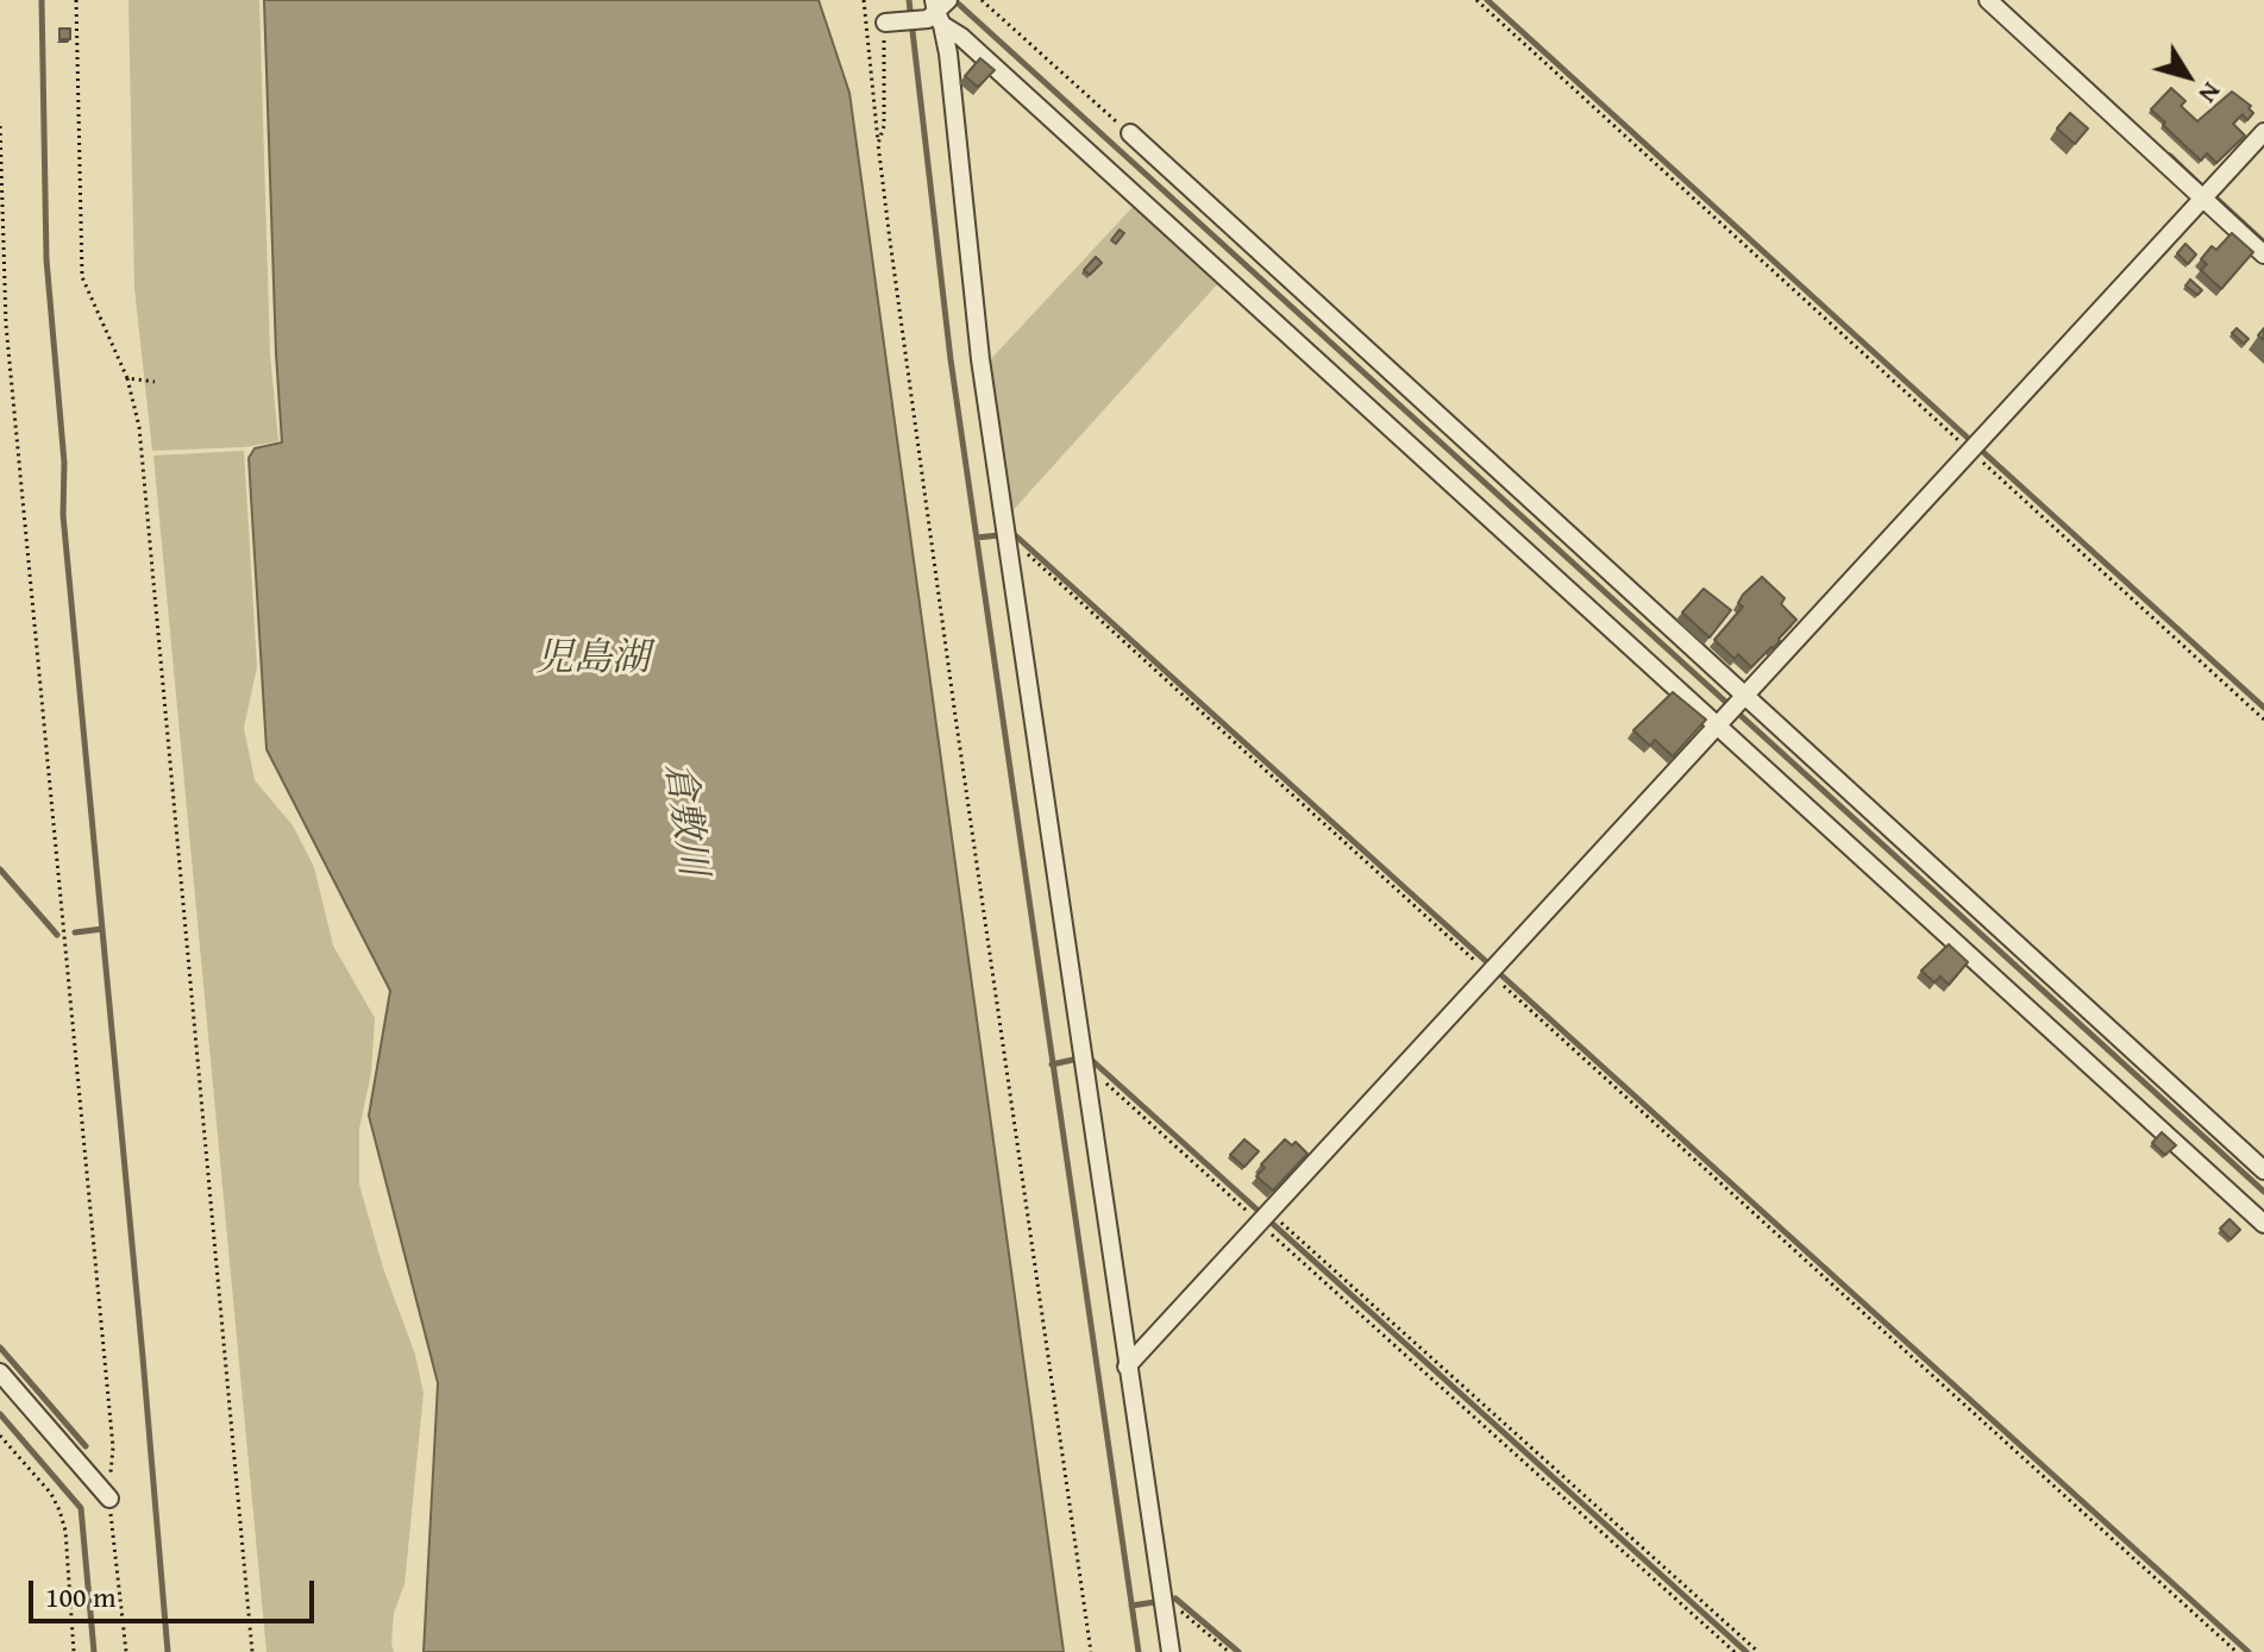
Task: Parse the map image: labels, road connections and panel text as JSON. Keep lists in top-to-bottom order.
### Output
{
  "water": ["児島湖", "倉敷川"],
  "scale_bar": "100 m",
  "north": "bottom right"
}
